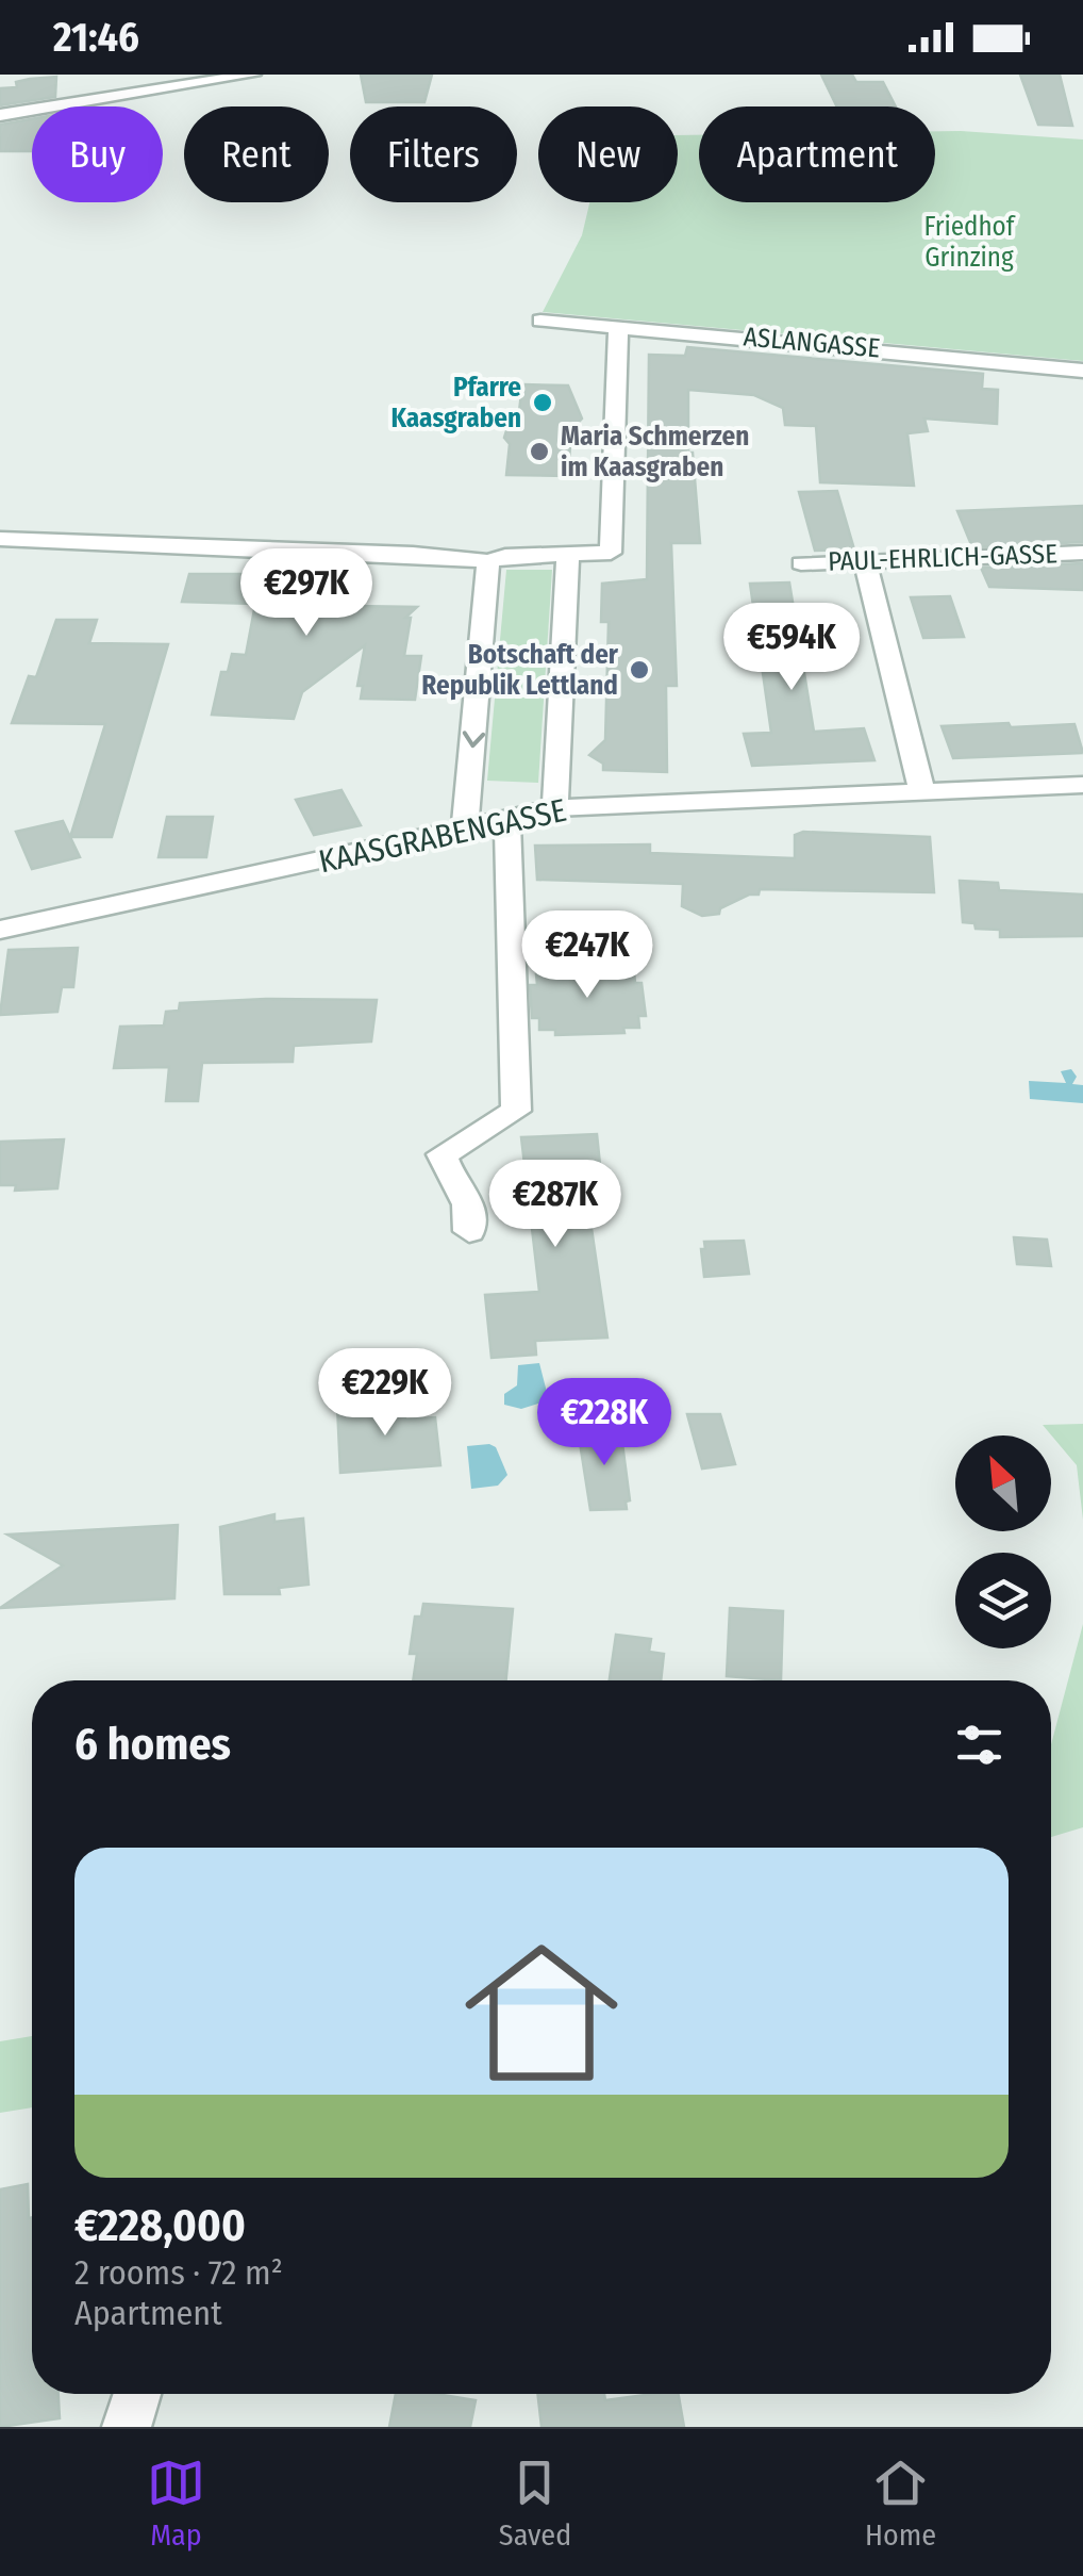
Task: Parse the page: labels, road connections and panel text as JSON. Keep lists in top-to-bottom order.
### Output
{
  "streets": {
    "street": ["ASLANGASSE", "PAUL-EHRLICH-GASSE", "KAASGRABENGASSE"]
  },
  "parks": ["Friedhof Grinzing"],
  "places": ["Pfarre Kaasgraben", "Maria Schmerzen im Kaasgraben", "Botschaft der Republik Lettland"],
  "north": "top left",
  "page": {
    "status": "21:46",
    "chip": [
      "Buy",
      "Rent",
      "Filters",
      "New",
      "Apartment"
    ],
    "price": [
      "€297K",
      "€594K",
      "€247K",
      "€287K",
      "€229K",
      "€228K"
    ],
    "heading": "6 homes",
    "list": [
      {
        "name": "€228,000",
        "note": "2 rooms · 72 m² · Apartment"
      }
    ],
    "tabs": ["Map", "Saved", "Home"]
  }
}
